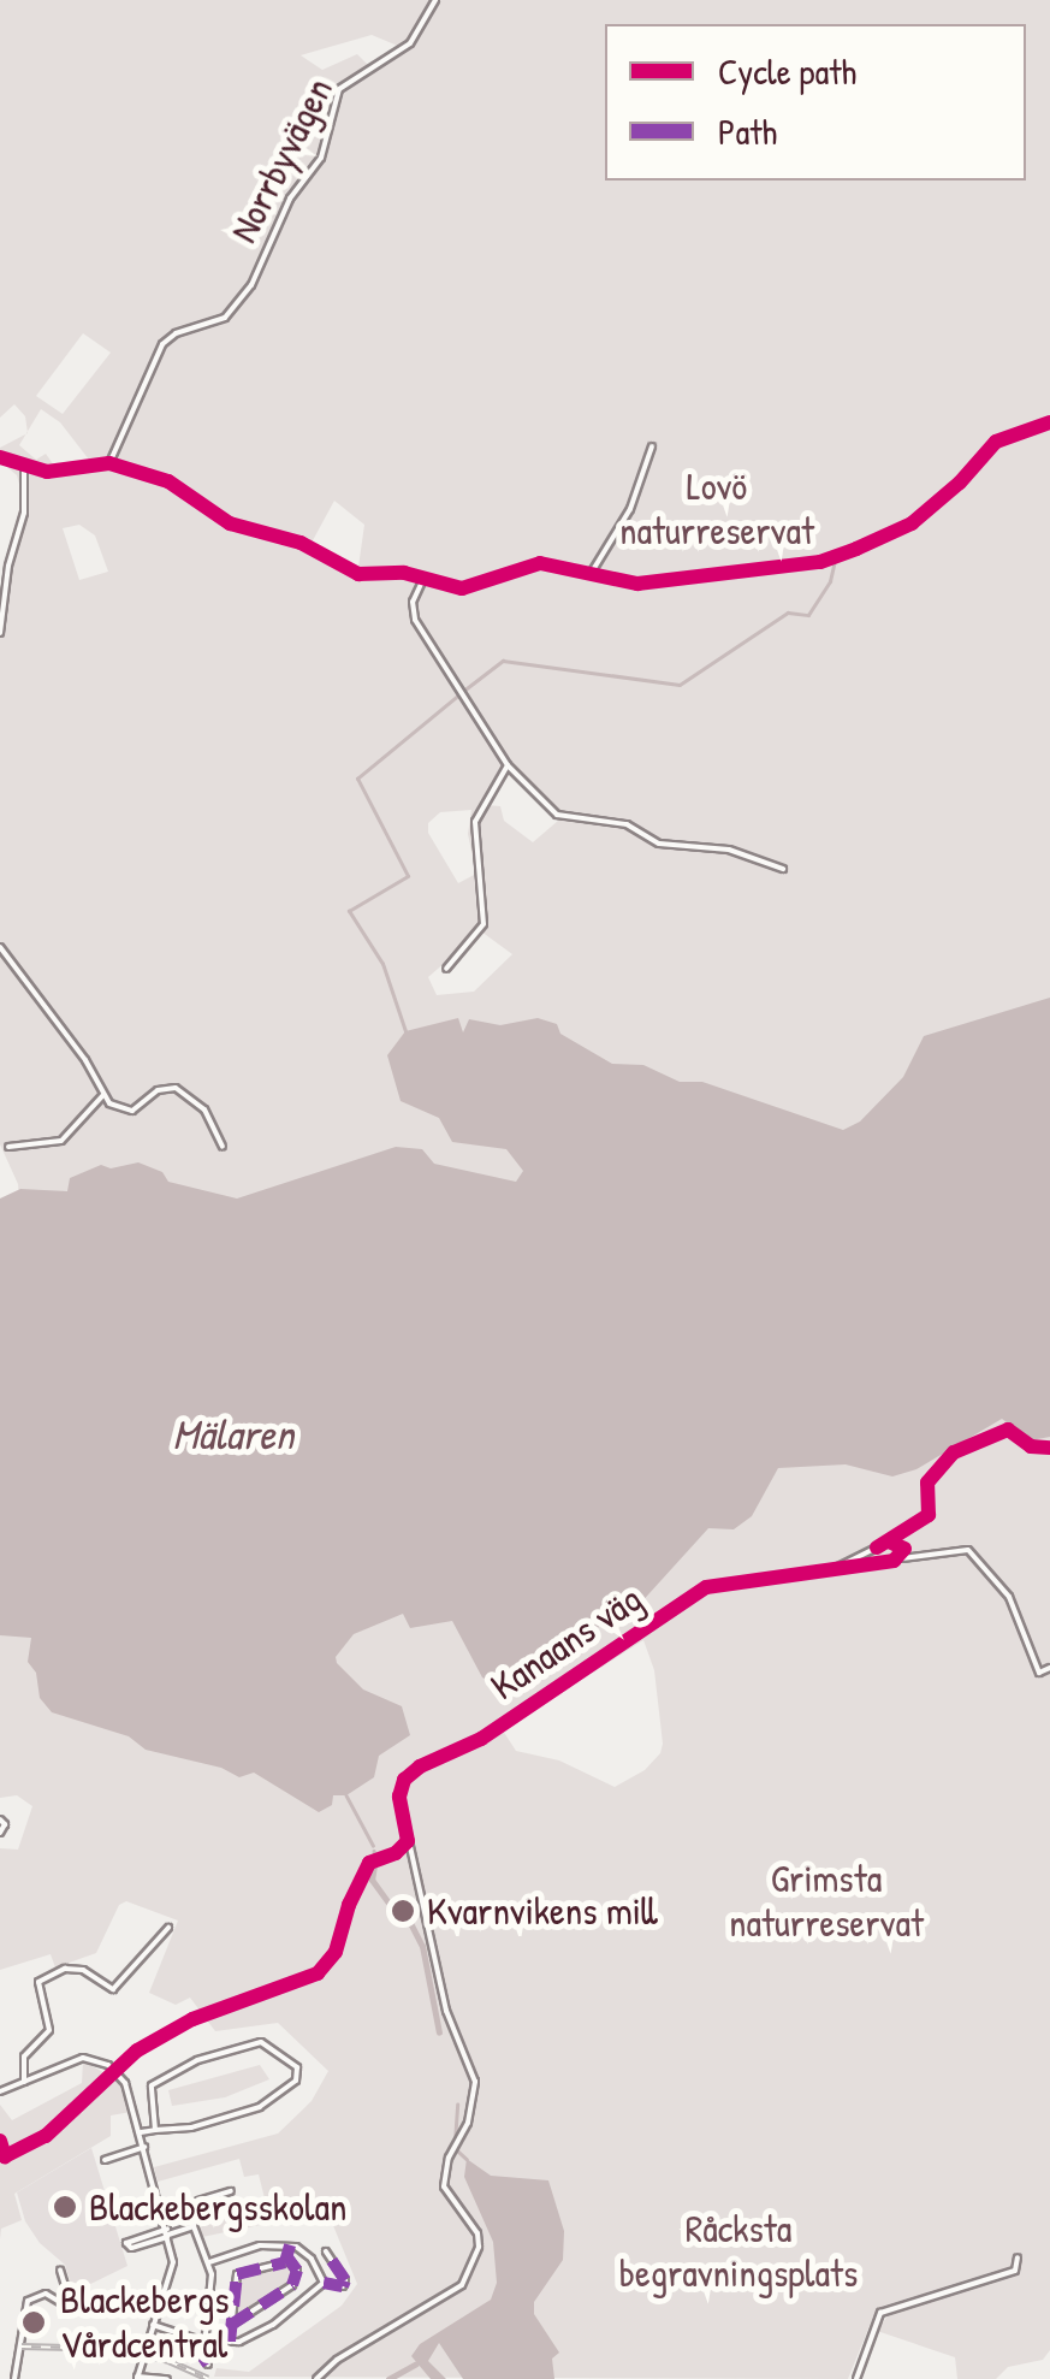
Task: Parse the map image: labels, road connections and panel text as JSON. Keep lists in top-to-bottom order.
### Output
{
  "streets": {
    "street": ["Norrbyvägen", "Kanaans väg"]
  },
  "water": ["Mälaren"],
  "parks": ["Lovö naturreservat", "Grimsta naturreservat", "Råcksta begravningsplats"],
  "places": ["Kvarnvikens mill", "Blackebergsskolan", "Blackebergs Vårdcentral"],
  "legend": ["Cycle path", "Path"]
}
